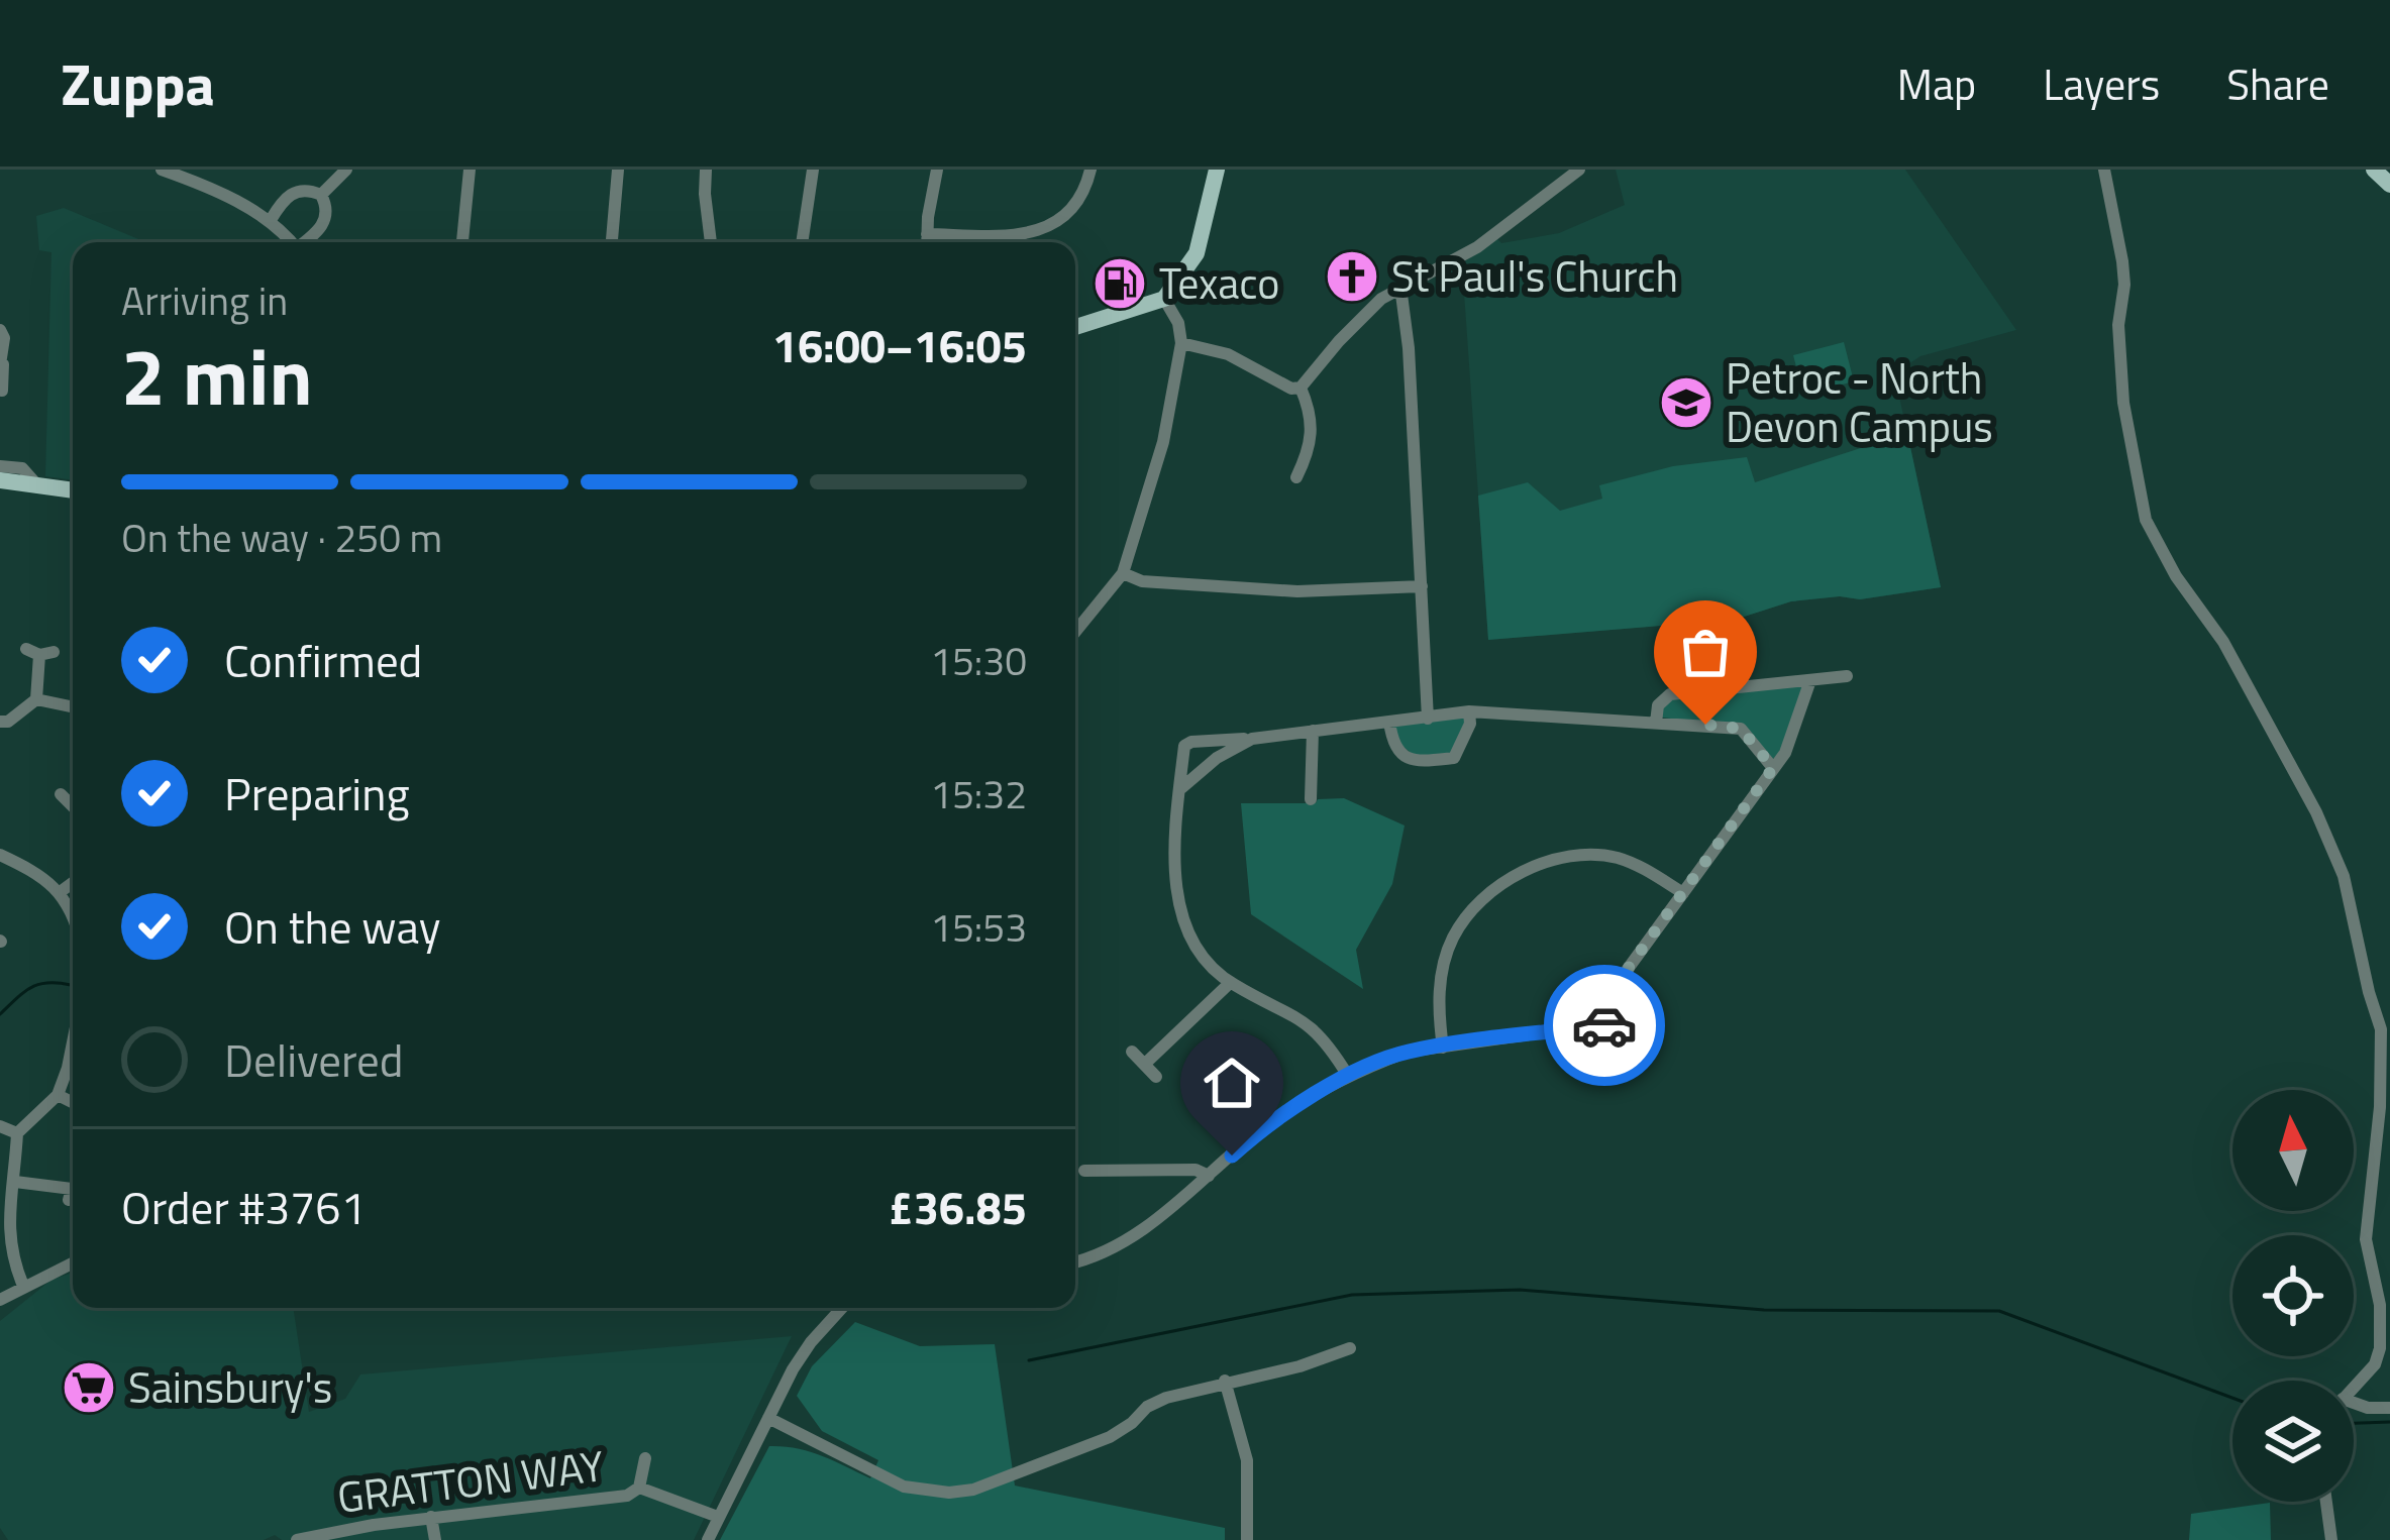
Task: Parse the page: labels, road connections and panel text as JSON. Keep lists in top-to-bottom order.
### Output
{
  "streets": {
    "street": ["GRATTON WAY"]
  },
  "places": {
    "church": ["St Paul's Church"],
    "fuel station": ["Texaco"],
    "school or university": ["Petroc - North Devon Campus"],
    "supermarket": ["Sainsbury's"]
  },
  "north": "top",
  "page": {
    "header": "Zuppa",
    "nav": ["Map", "Layers", "Share"],
    "heading": ["2 min", "Arriving in", "16:00–16:05"],
    "panel": ["Order #3761", "£36.85"],
    "bar": "On the way · 250 m",
    "list": [
      ["Confirmed", "15:30"],
      ["Preparing", "15:32"],
      ["On the way", "15:53"],
      "Delivered"
    ]
  }
}
